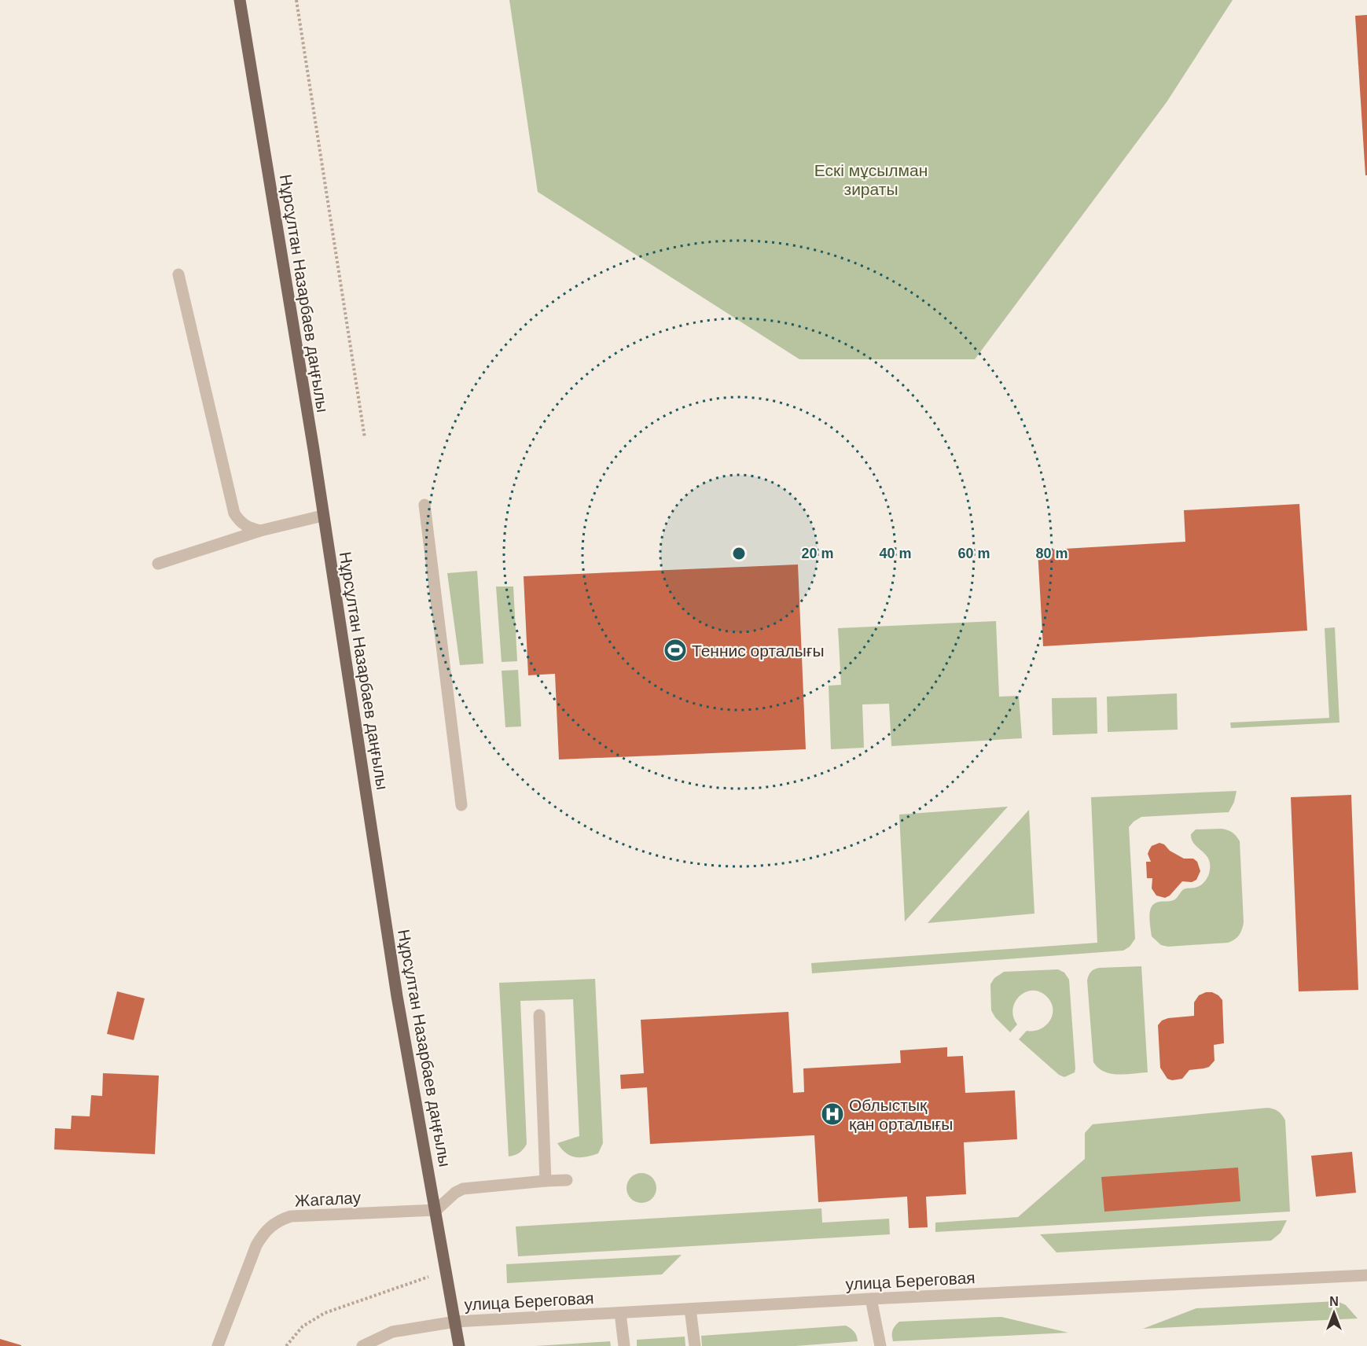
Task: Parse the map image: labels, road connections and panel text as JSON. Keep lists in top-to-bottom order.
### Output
{
  "streets": {
    "main road": ["Нұрсұлтан Назарбаев даңғылы"],
    "street": ["Жагалау", "улица Береговая"]
  },
  "crossings": [
    ["Нұрсұлтан Назарбаев даңғылы", "Жагалау"],
    ["Нұрсұлтан Назарбаев даңғылы", "улица Береговая"]
  ],
  "parks": ["Ескі мұсылман зираты"],
  "places": {
    "sports": ["Теннис орталығы"],
    "hospital": ["Облыстық қан орталығы"]
  },
  "north": "top",
  "rings": [
    "20 m",
    "40 m",
    "60 m",
    "80 m"
  ]
}
